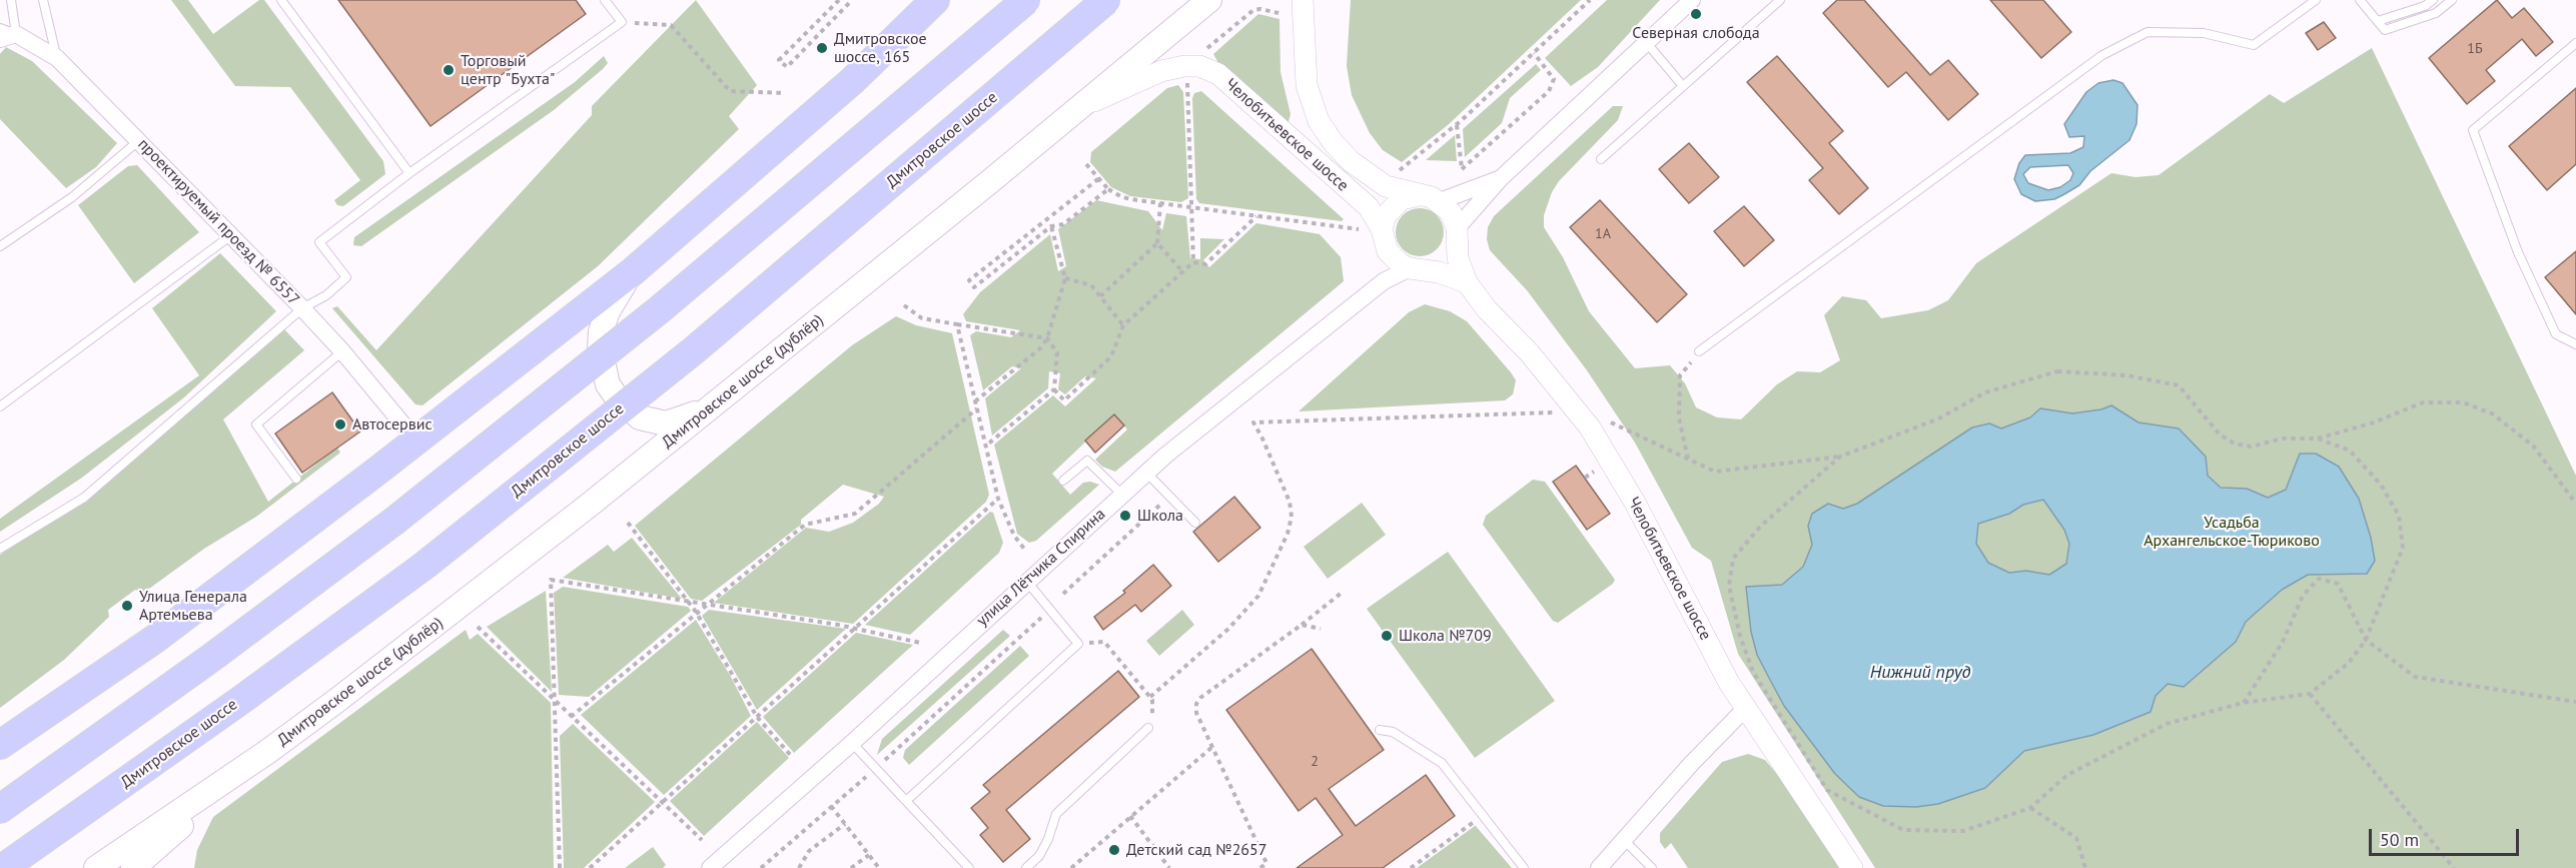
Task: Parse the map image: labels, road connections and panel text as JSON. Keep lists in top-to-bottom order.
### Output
{
  "streets": {
    "highway": ["Дмитровское шоссе"],
    "main road": ["Дмитровское шоссе (дублёр)"],
    "street": ["Челобитьевское шоссе", "проектируемый проезд № 6557", "улица Лётчика Спирина"]
  },
  "crossings": [
    ["Челобитьевское шоссе", "Дмитровское шоссе (дублёр)"],
    ["Челобитьевское шоссе", "улица Лётчика Спирина"]
  ],
  "water": ["Нижний пруд"],
  "parks": ["Усадьба Архангельское-Тюриково"],
  "places": [
    "Северная слобода",
    "Дмитровское шоссе, 165",
    "Торговый центр \"Бухта\"",
    "Автосервис",
    "Школа",
    "Улица Генерала Артемьева",
    "Школа №709",
    "Детский сад №2657"
  ],
  "house_numbers": ["1Б", "1А", "2"],
  "scale_bar": "50 m"
}
